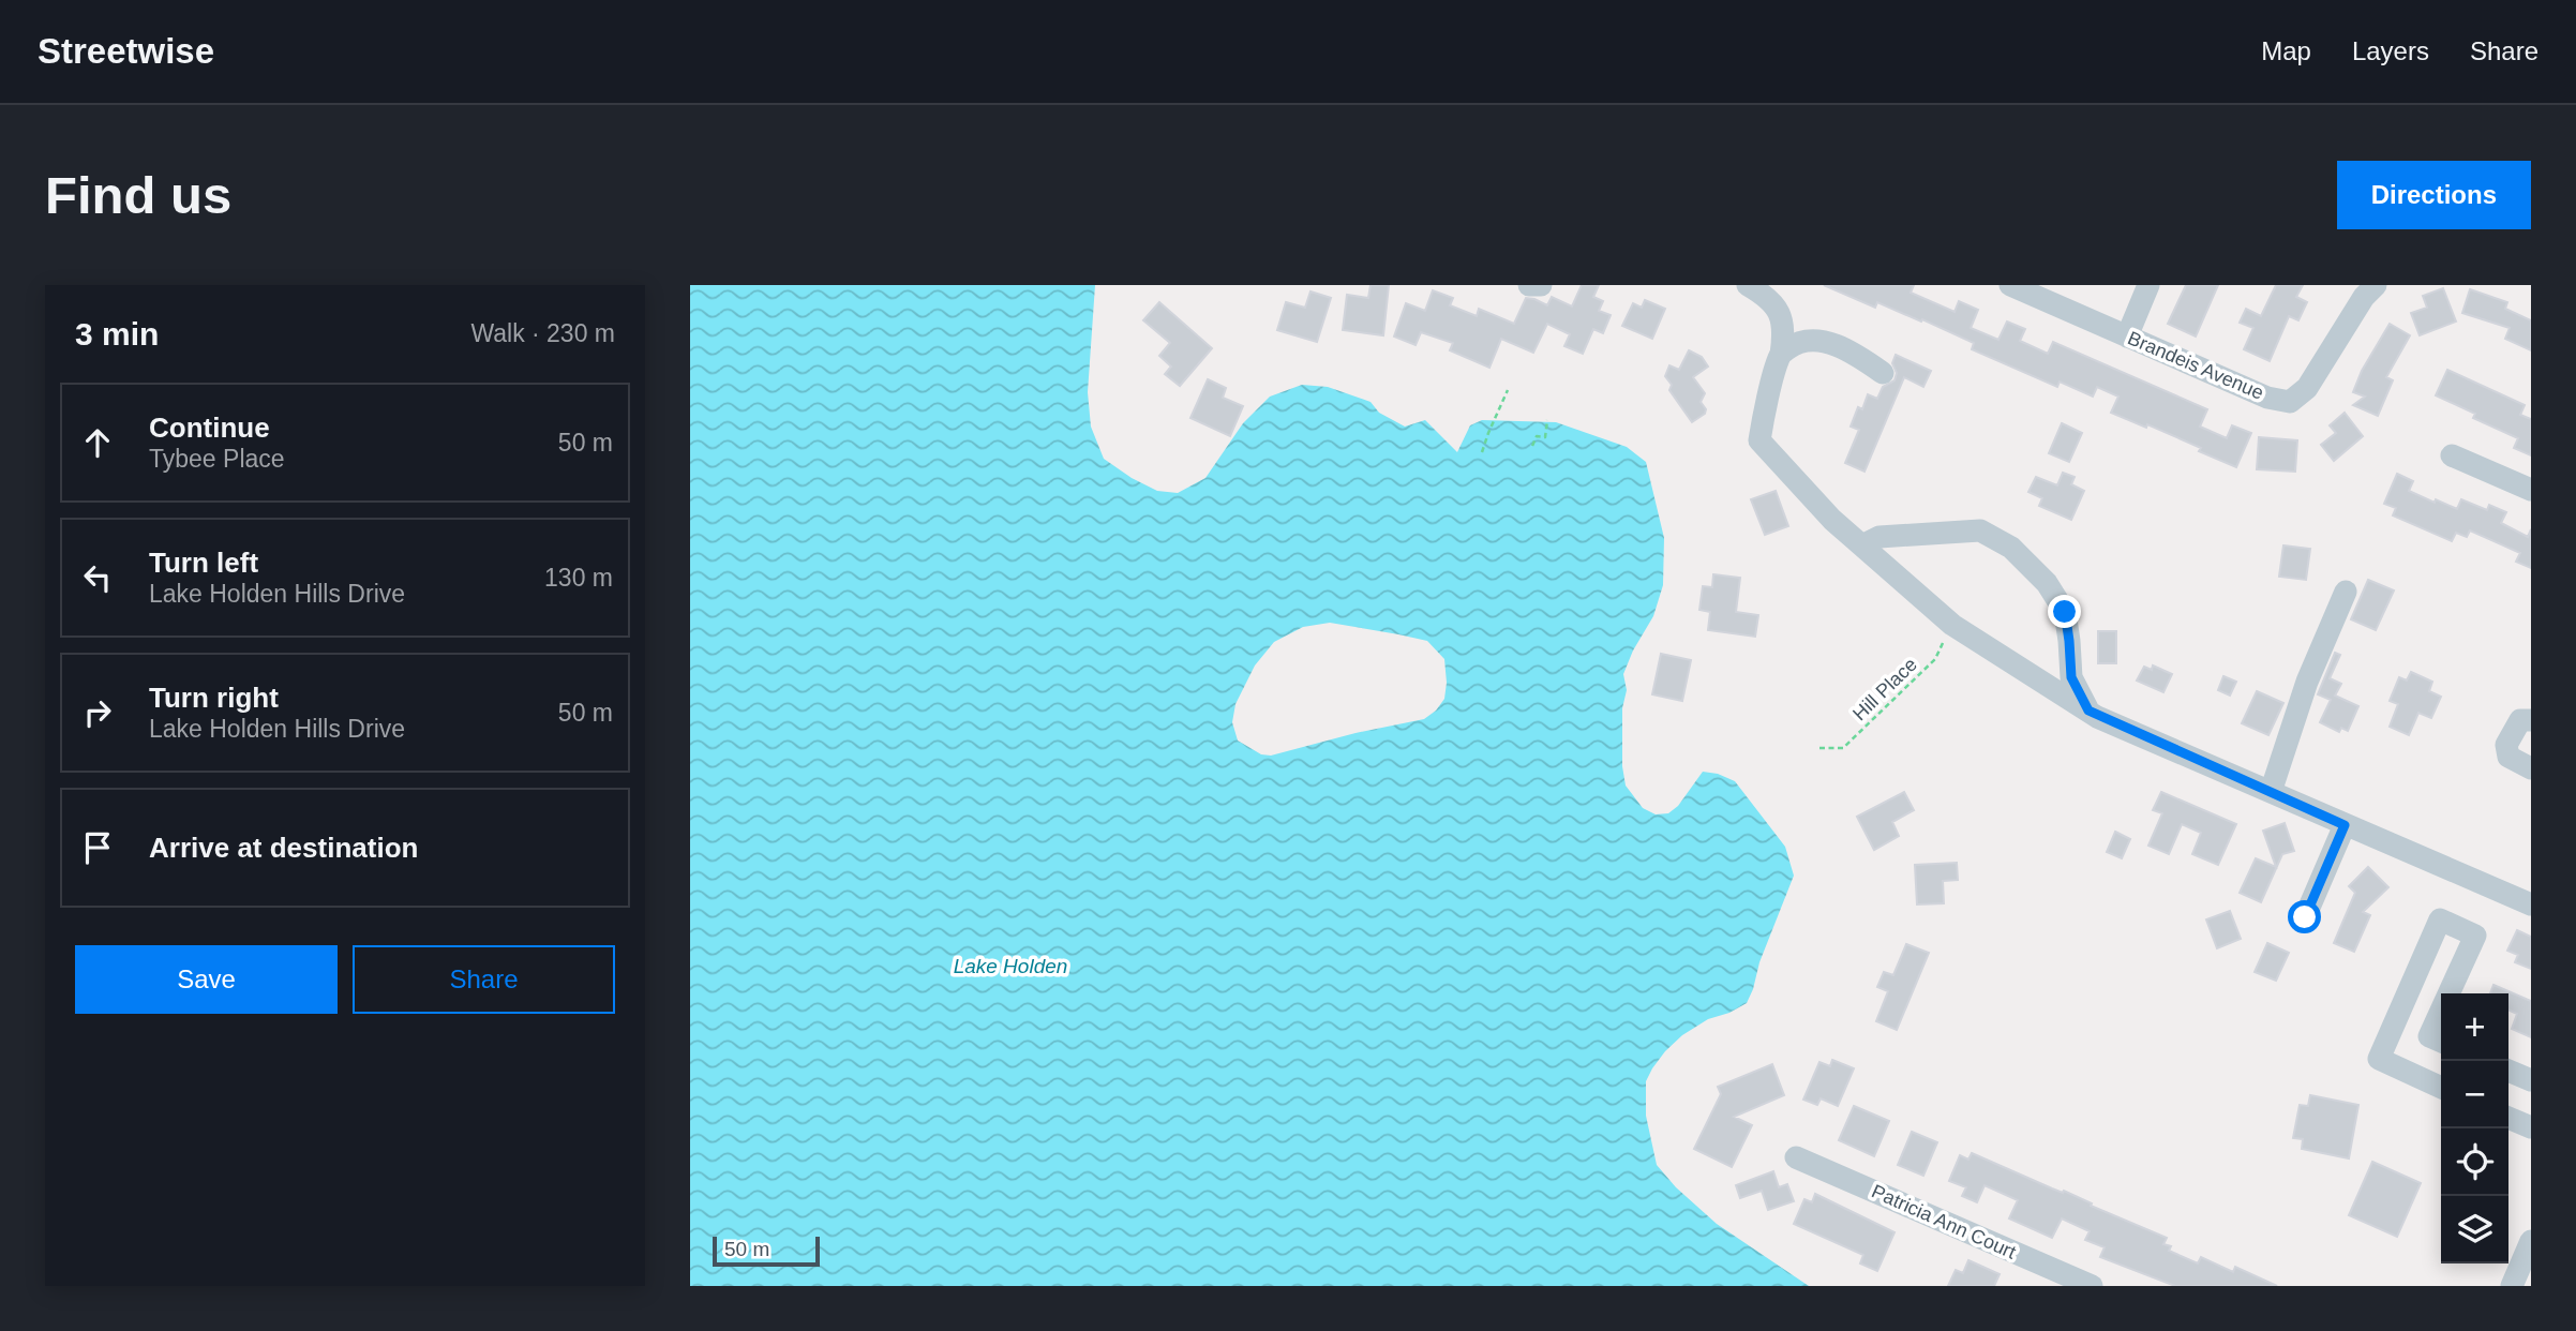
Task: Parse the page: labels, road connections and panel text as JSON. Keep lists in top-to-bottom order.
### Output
{
  "streets": {
    "street": ["Brandeis Avenue", "Patricia Ann Court"],
    "path": ["Hill Place"]
  },
  "water": ["Lake Holden"],
  "scale_bar": "50 m",
  "page": {
    "header": "Streetwise",
    "nav": ["Map", "Layers", "Share"],
    "buttons": [
      "Directions",
      ["Save", "Share"]
    ],
    "title": "Find us",
    "heading": ["3 min", "Walk · 230 m"],
    "list": [
      ["Continue", "Tybee Place", "50 m"],
      ["Turn left", "Lake Holden Hills Drive", "130 m"],
      ["Turn right", "Lake Holden Hills Drive", "50 m"],
      "Arrive at destination"
    ],
    "map_buttons": ["+", "−"],
    "scale": "50 m"
  }
}
